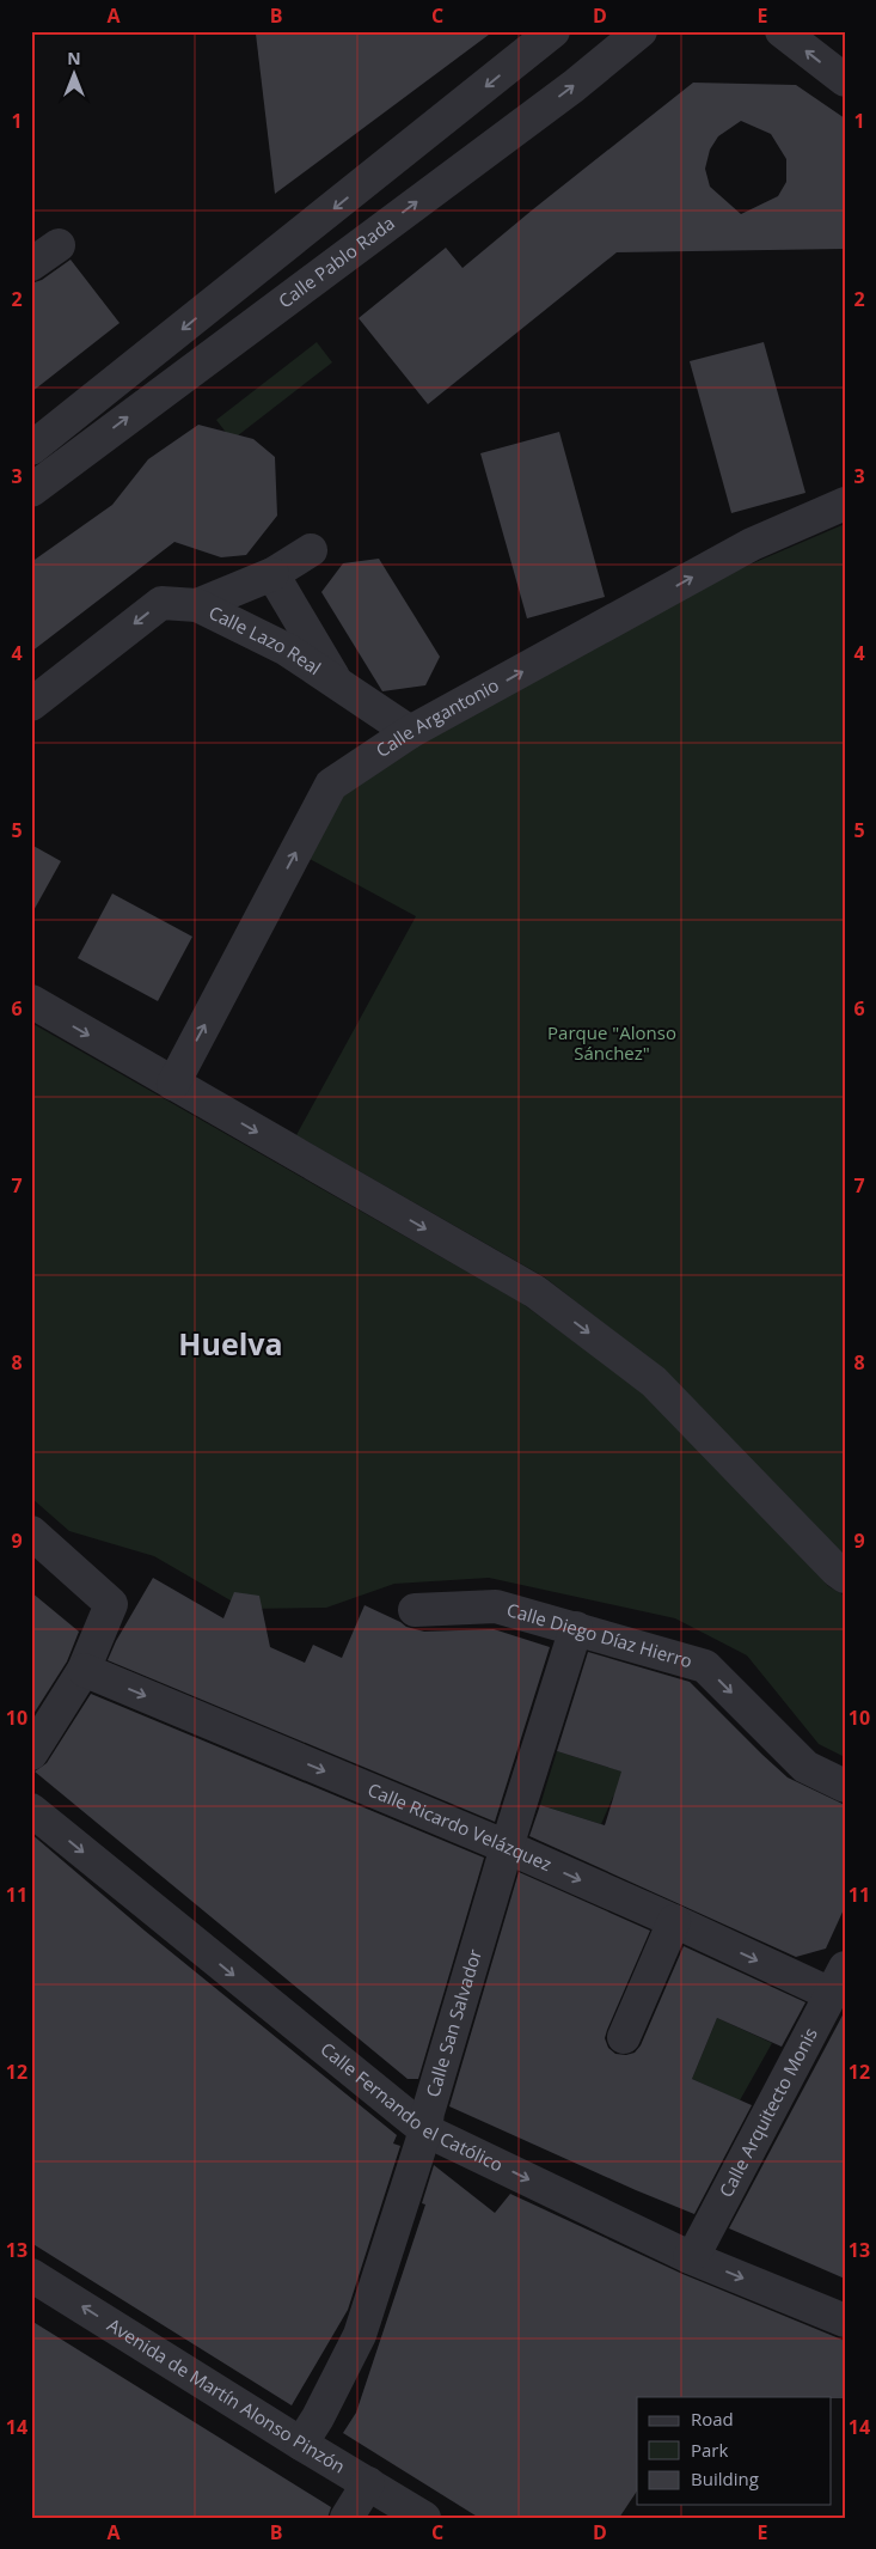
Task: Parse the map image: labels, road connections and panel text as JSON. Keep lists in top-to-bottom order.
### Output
{
  "streets": {
    "street": [
      "Calle Pablo Rada",
      "Calle Lazo Real",
      "Calle Argantonio",
      "Calle Diego Díaz Hierro",
      "Calle Ricardo Velázquez",
      "Calle San Salvador",
      "Calle Fernando el Católico",
      "Calle Arquitecto Monis",
      "Avenida de Martín Alonso Pinzón"
    ]
  },
  "crossings": [
    ["Calle Lazo Real", "Calle Argantonio"],
    ["Calle Diego Díaz Hierro", "Calle San Salvador"],
    ["Calle Ricardo Velázquez", "Calle San Salvador"],
    ["Calle Ricardo Velázquez", "Calle Arquitecto Monis"],
    ["Calle San Salvador", "Calle Fernando el Católico"],
    ["Calle San Salvador", "Avenida de Martín Alonso Pinzón"],
    ["Calle Fernando el Católico", "Calle Arquitecto Monis"]
  ],
  "one_way": [
    "Calle Argantonio",
    "Calle Ricardo Velázquez",
    "Calle Fernando el Católico",
    "Avenida de Martín Alonso Pinzón"
  ],
  "districts": ["Huelva"],
  "parks": ["Parque \"Alonso Sánchez\""],
  "legend": ["Road", "Park", "Building"],
  "north": "top",
  "grid": {
    "columns": [
      "A",
      "B",
      "C",
      "D",
      "E"
    ],
    "rows": [
      "1",
      "2",
      "3",
      "4",
      "5",
      "6",
      "7",
      "8",
      "9",
      "10",
      "11",
      "12",
      "13",
      "14"
    ]
  }
}
